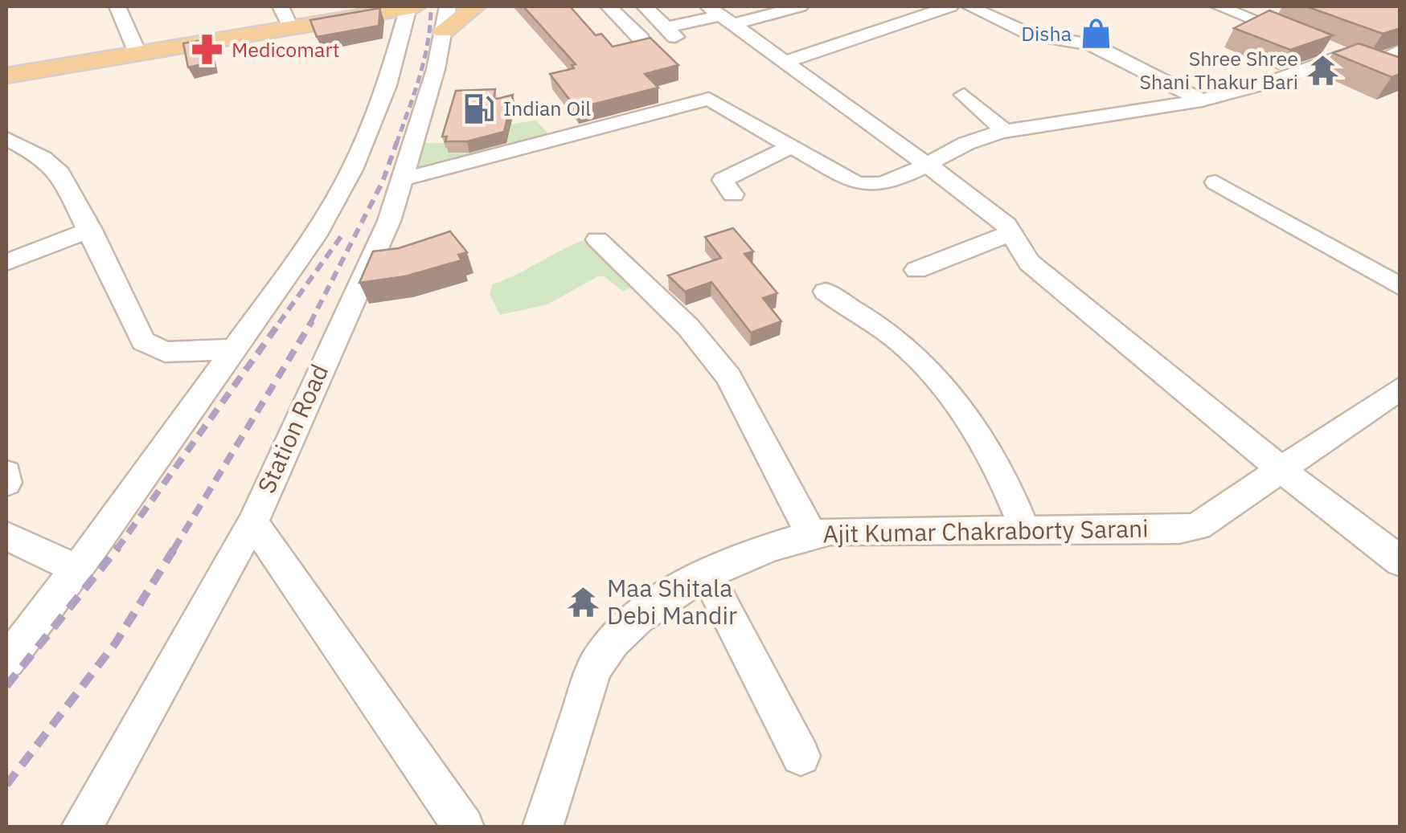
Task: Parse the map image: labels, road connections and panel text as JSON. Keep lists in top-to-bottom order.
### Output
{
  "streets": {
    "street": ["Station Road", "Ajit Kumar Chakraborty Sarani"]
  },
  "places": {
    "shop": ["Disha"],
    "pharmacy": ["Medicomart"],
    "temple": ["Shree Shree Shani Thakur Bari", "Maa Shitala Debi Mandir"],
    "fuel station": ["Indian Oil"]
  }
}
